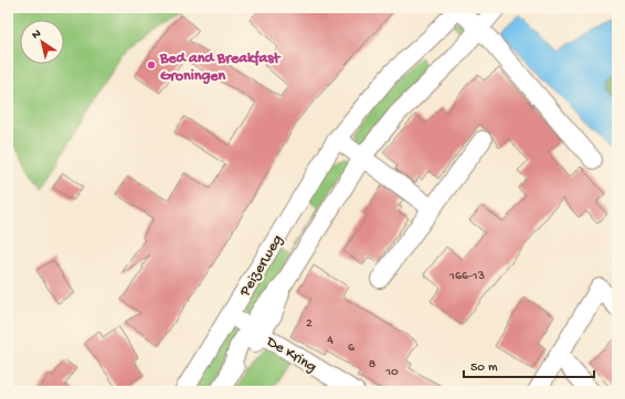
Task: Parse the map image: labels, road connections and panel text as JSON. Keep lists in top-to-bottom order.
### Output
{
  "streets": {
    "street": ["Peizerweg", "De Kring"]
  },
  "crossings": [
    ["Peizerweg", "De Kring"]
  ],
  "places": ["Bed and Breakfast Groningen"],
  "house_numbers": [
    "166-13",
    "2",
    "4",
    "6",
    "8",
    "10"
  ],
  "scale_bar": "50 m",
  "north": "top left"
}
